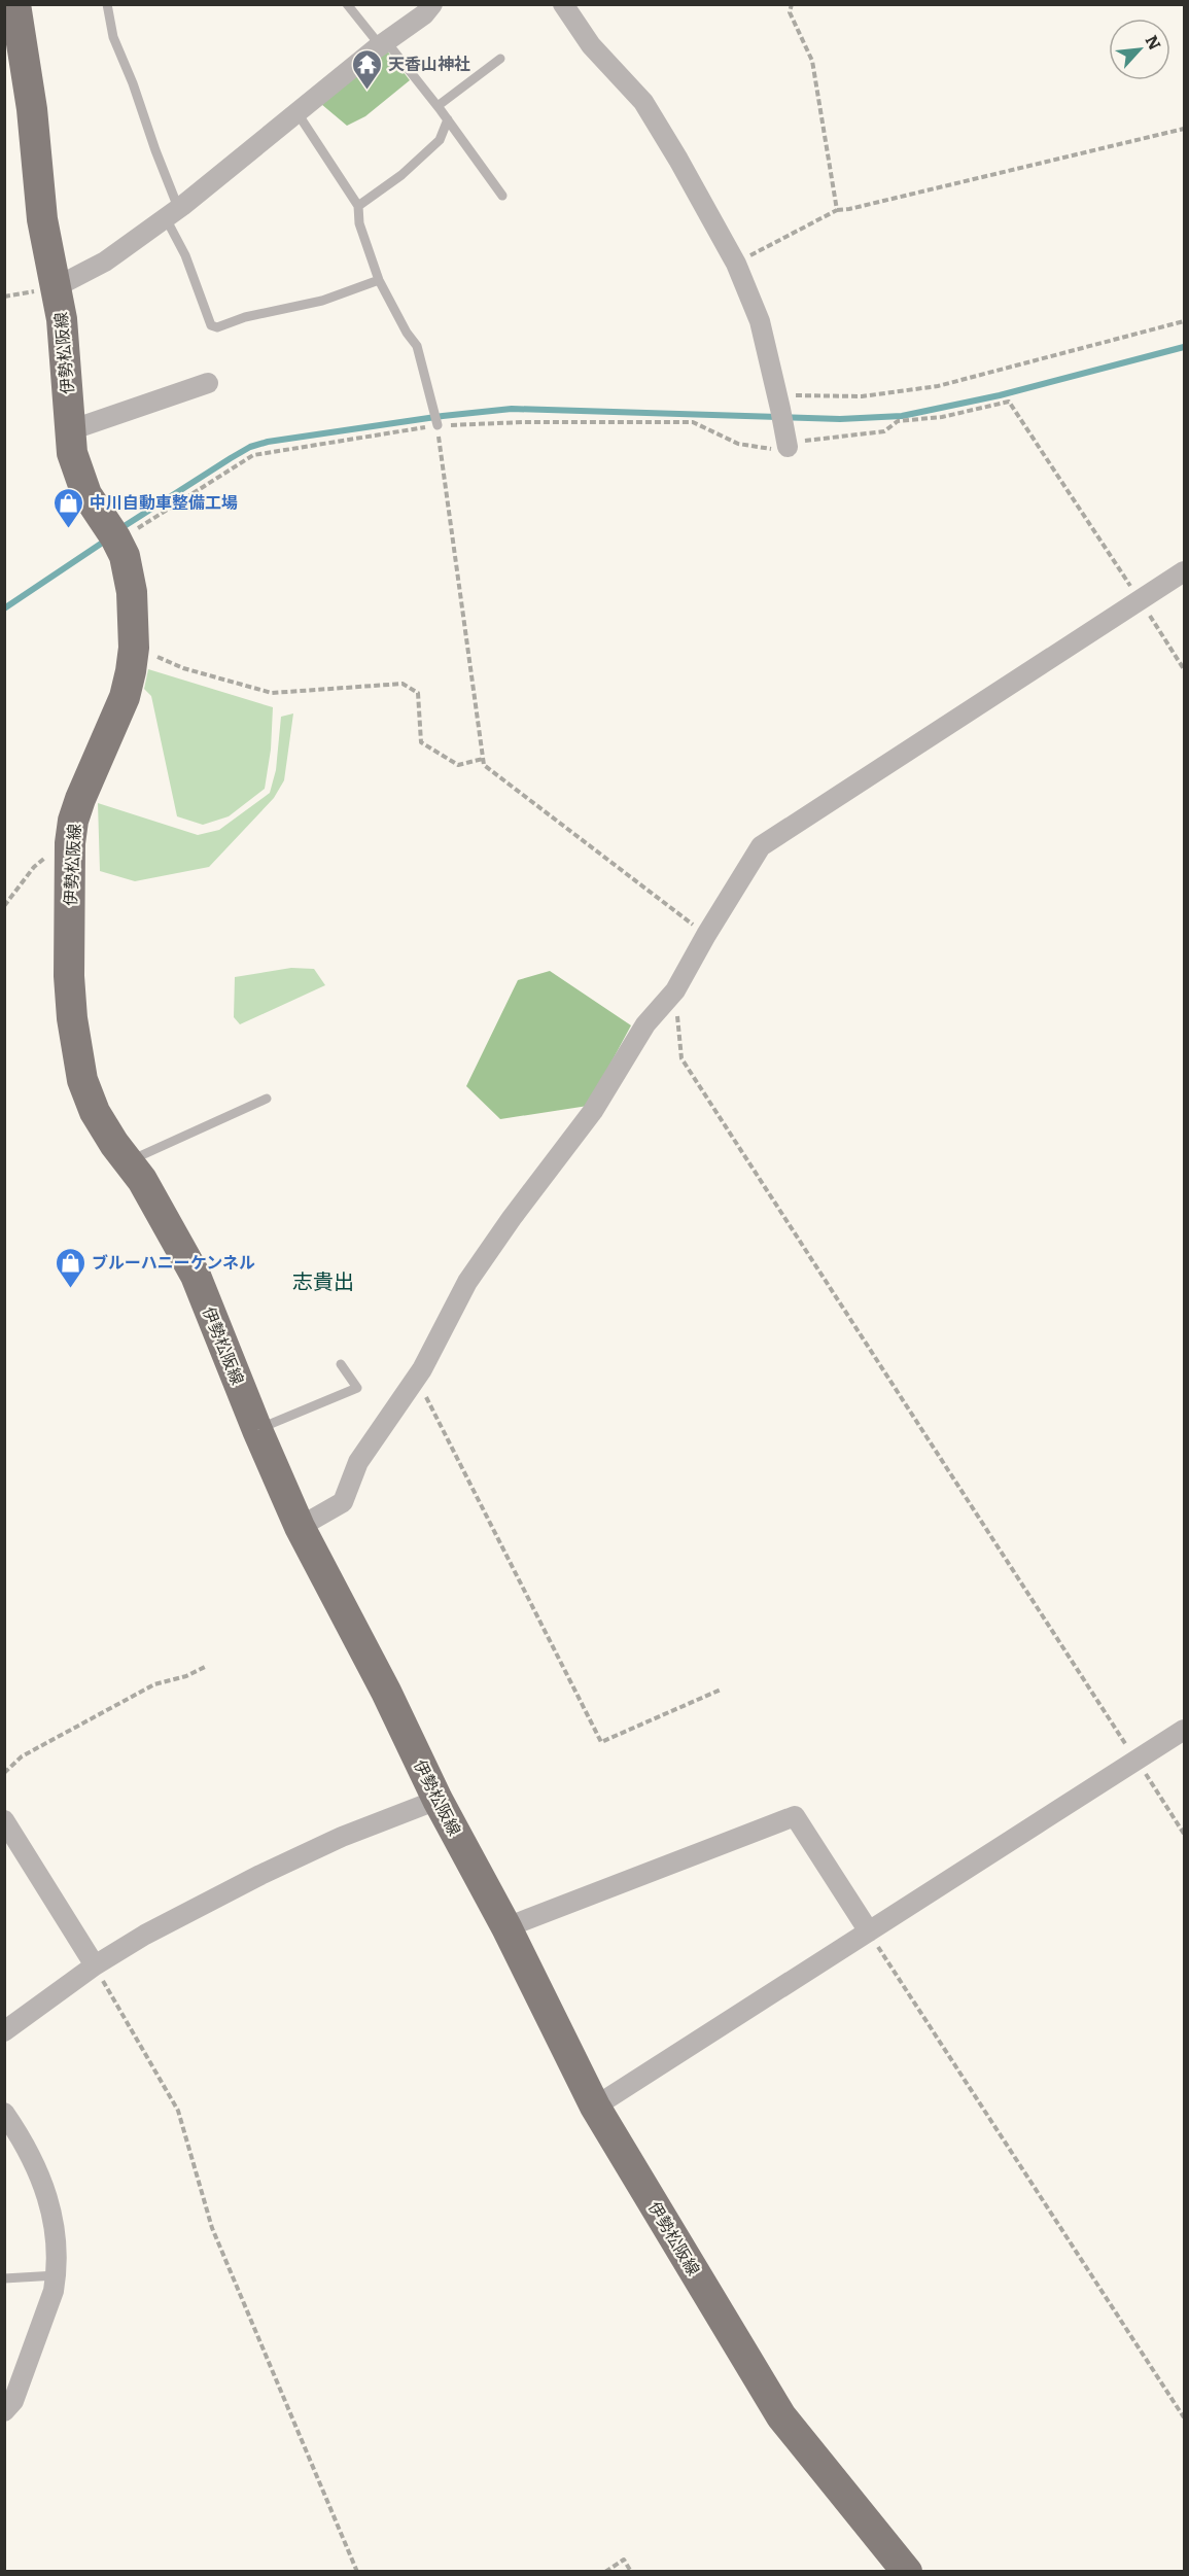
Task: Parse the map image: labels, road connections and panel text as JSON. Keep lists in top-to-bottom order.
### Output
{
  "streets": {
    "main road": ["伊勢松阪線"]
  },
  "districts": ["志貴出"],
  "places": {
    "temple": ["天香山神社"],
    "shop": ["中川自動車整備工場", "ブルーハニーケンネル"]
  },
  "north": "top right"
}
